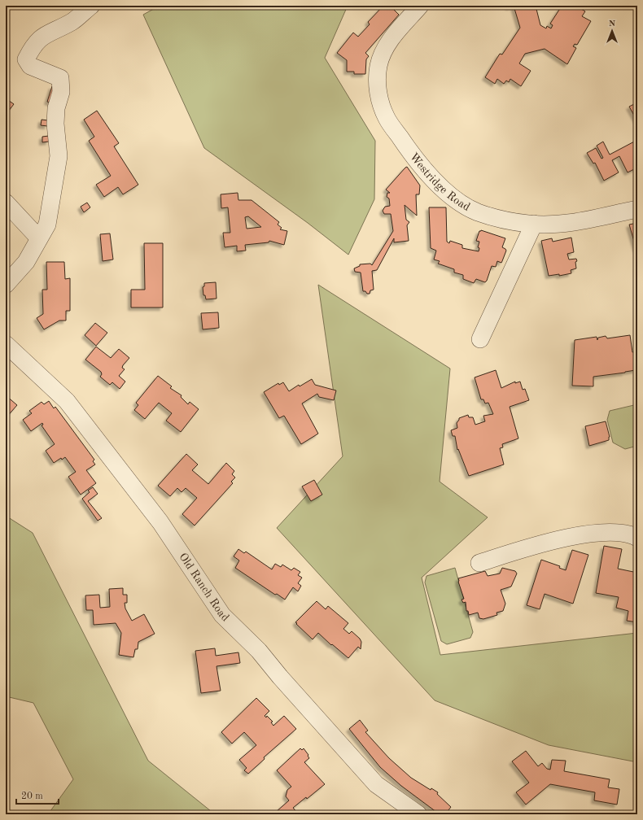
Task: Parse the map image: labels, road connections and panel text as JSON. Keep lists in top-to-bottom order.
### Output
{
  "streets": {
    "street": ["Westridge Road", "Old Ranch Road"]
  },
  "scale_bar": "20 m",
  "north": "top"
}
